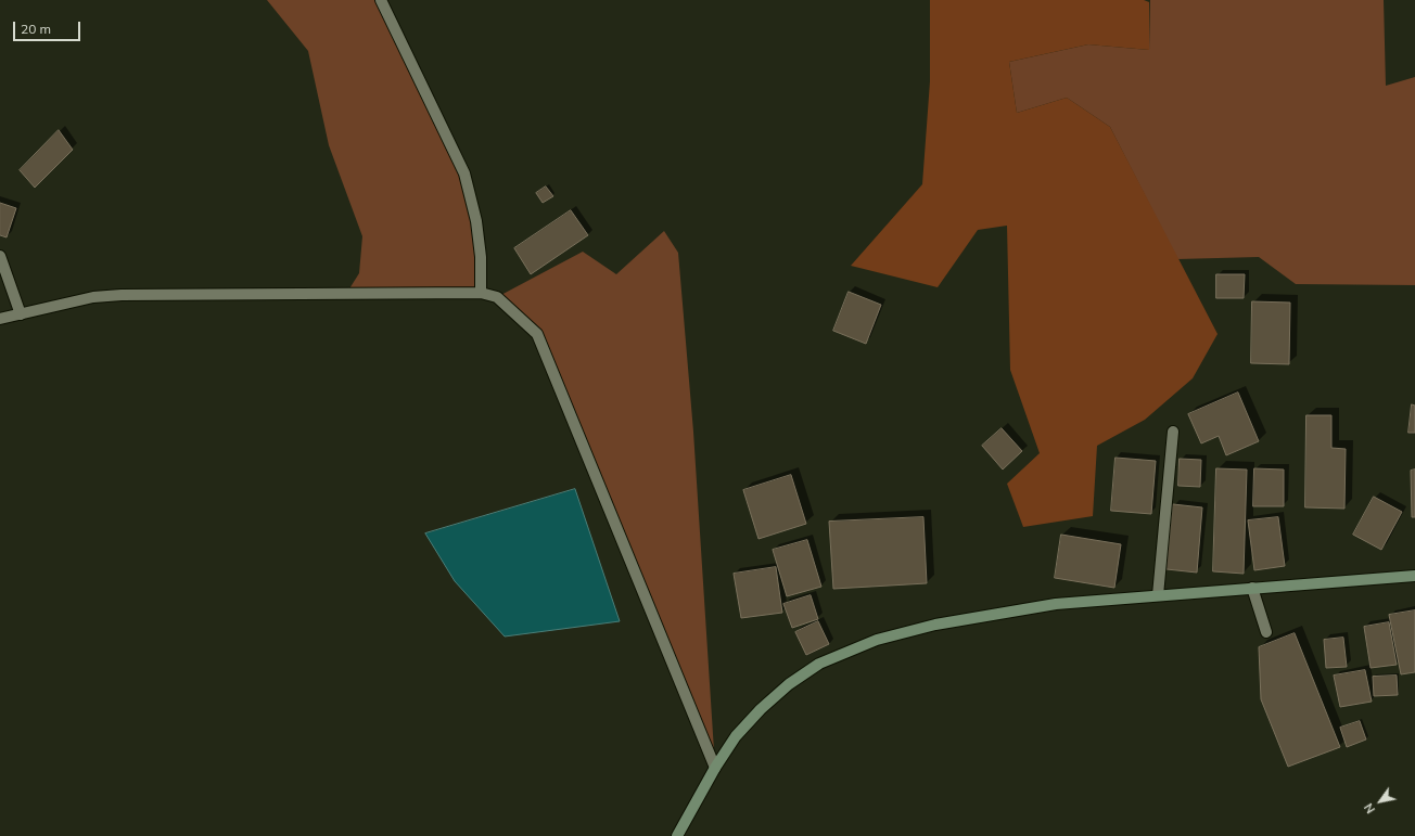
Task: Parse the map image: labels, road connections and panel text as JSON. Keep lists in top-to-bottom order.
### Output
{
  "scale_bar": "20 m",
  "north": "bottom left"
}
